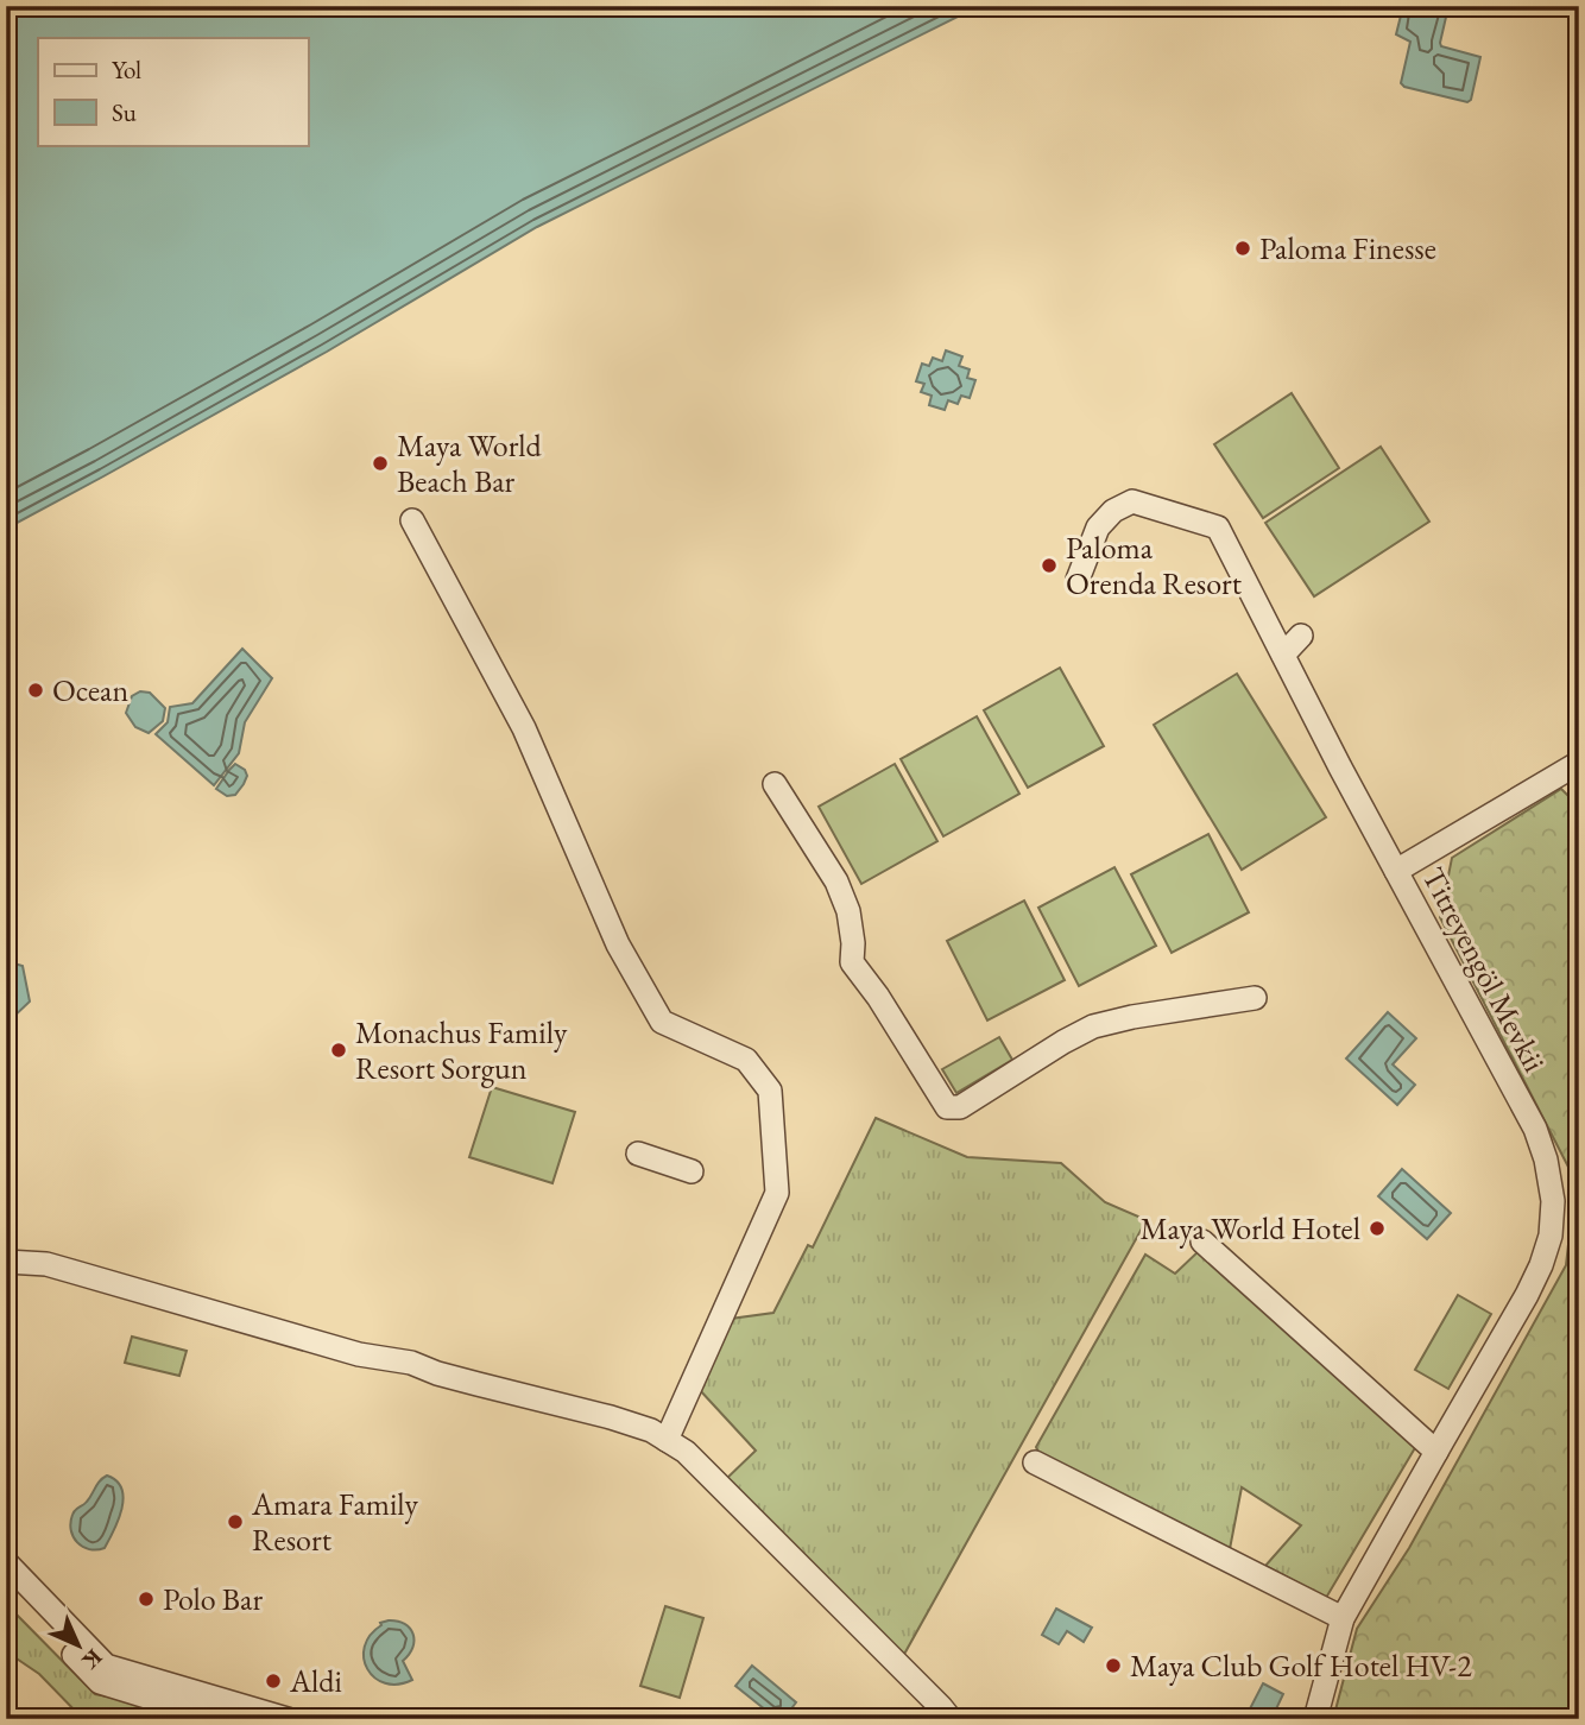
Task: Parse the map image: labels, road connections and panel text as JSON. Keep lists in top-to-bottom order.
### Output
{
  "streets": {
    "street": ["Titreyengöl Mevkii"]
  },
  "places": [
    "Paloma Finesse",
    "Maya World Beach Bar",
    "Paloma Orenda Resort",
    "Ocean",
    "Monachus Family Resort Sorgun",
    "Maya World Hotel",
    "Amara Family Resort",
    "Polo Bar",
    "Maya Club Golf Hotel HV-2",
    "Aldi"
  ],
  "legend": ["Yol", "Su"],
  "north": "bottom right"
}
